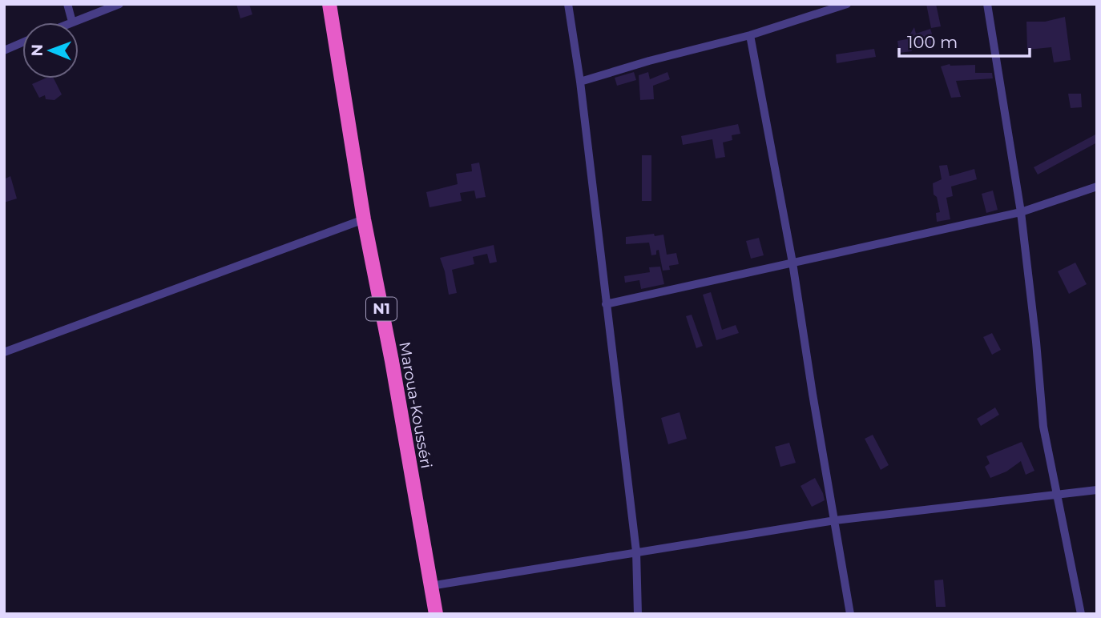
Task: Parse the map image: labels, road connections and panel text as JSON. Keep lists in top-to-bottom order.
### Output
{
  "streets": {
    "highway": ["N1", "Maroua-Kousséri"]
  },
  "scale_bar": "100 m",
  "north": "left"
}
